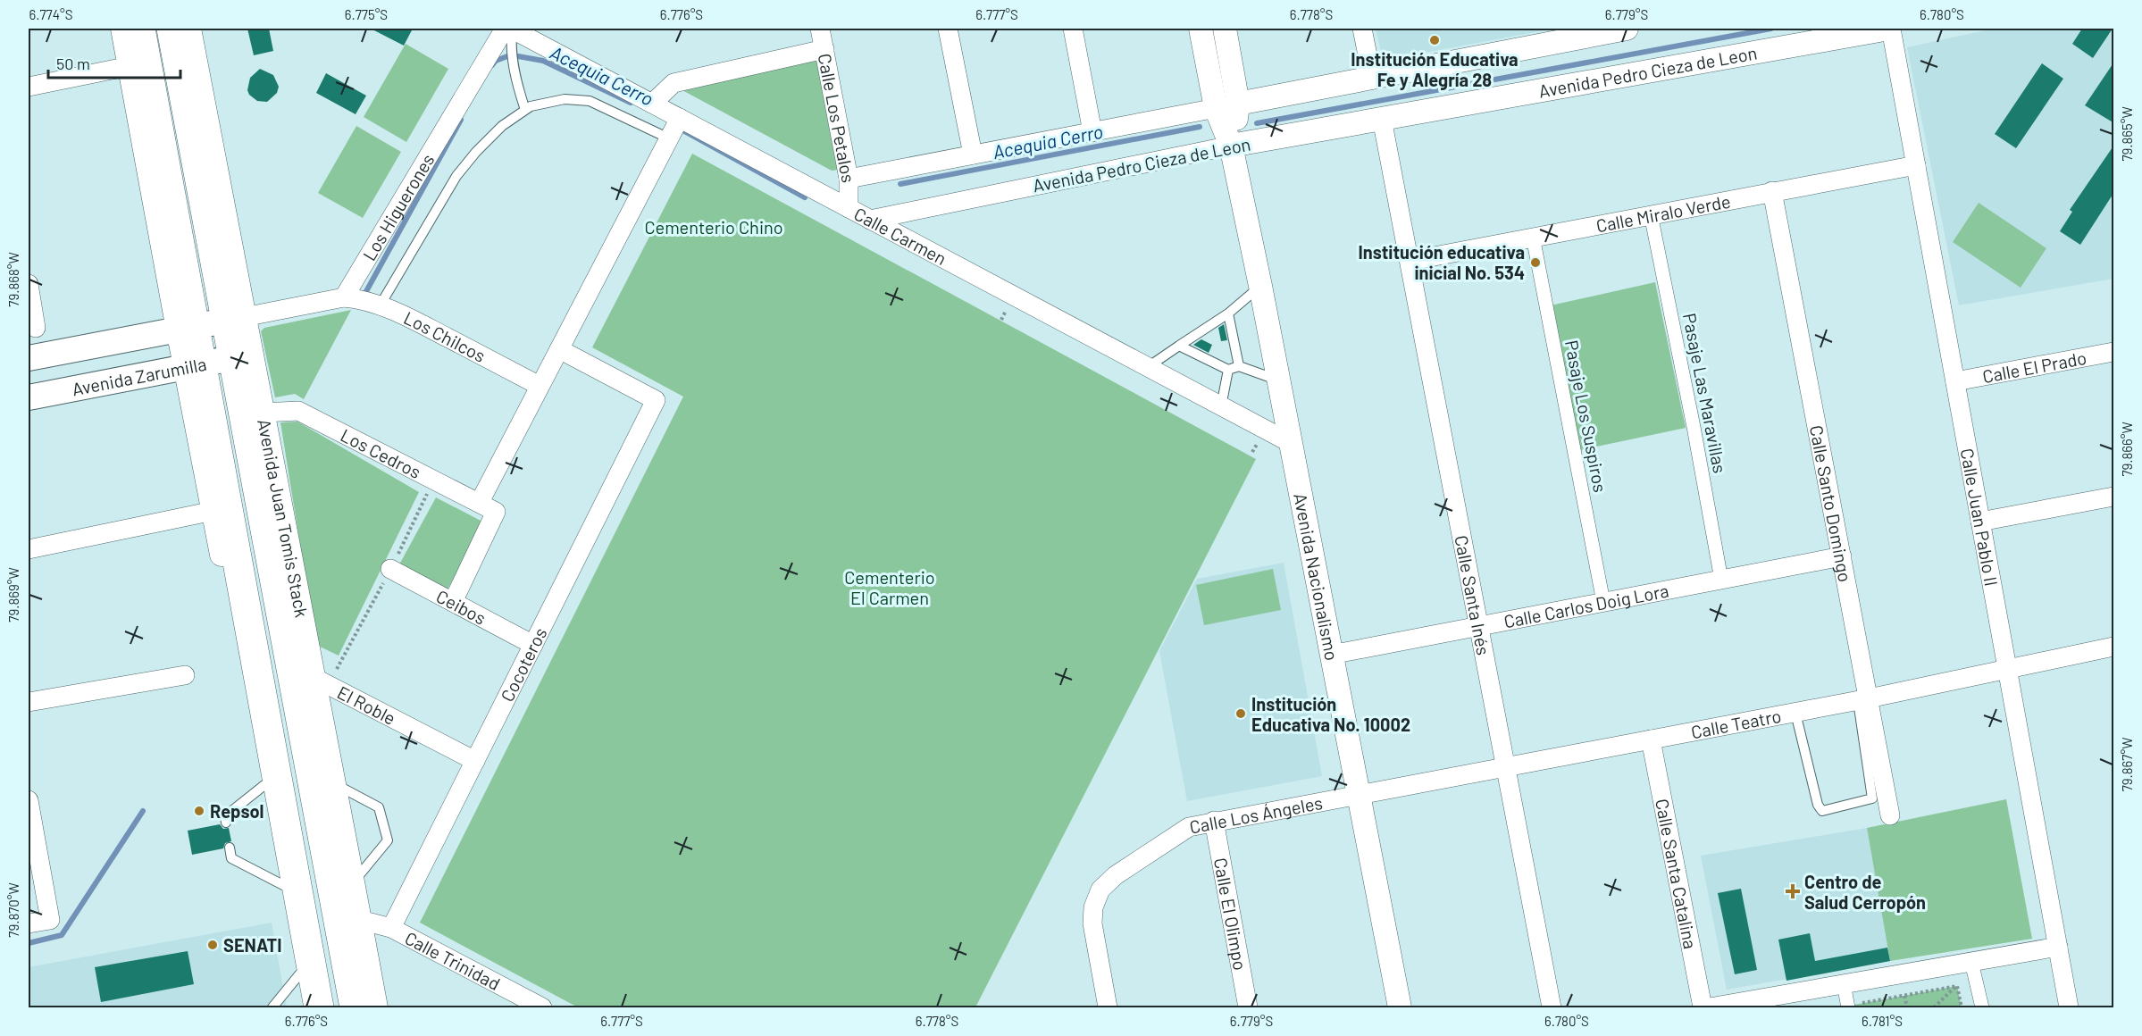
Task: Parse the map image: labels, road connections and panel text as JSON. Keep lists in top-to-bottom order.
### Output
{
  "streets": {
    "main road": ["Avenida Zarumilla", "Avenida Juan Tomis Stack"],
    "street": [
      "Avenida Pedro Cieza de Leon",
      "Calle Los Petalos",
      "Los Higuerones",
      "Calle Miralo Verde",
      "Calle Carmen",
      "Los Chilcos",
      "Calle El Prado",
      "Pasaje Las Maravillas",
      "Pasaje Los Suspiros",
      "Los Cedros",
      "Calle Santo Domingo",
      "Calle Juan Pablo II",
      "Avenida Nacionalismo",
      "Calle Santa Inés",
      "Calle Carlos Doig Lora",
      "Ceibos",
      "Cocoteros",
      "El Roble",
      "Calle Teatro",
      "Calle Los Ángeles",
      "Calle Santa Catalina",
      "Calle El Olimpo",
      "Calle Trinidad"
    ]
  },
  "crossings": [
    ["Avenida Pedro Cieza de Leon", "Calle Carmen"],
    ["Avenida Pedro Cieza de Leon", "Calle Juan Pablo II"],
    ["Avenida Pedro Cieza de Leon", "Avenida Nacionalismo"],
    ["Avenida Pedro Cieza de Leon", "Calle Santa Inés"],
    ["Calle Los Petalos", "Calle Carmen"],
    ["Los Higuerones", "Calle Carmen"],
    ["Los Higuerones", "Los Chilcos"],
    ["Calle Miralo Verde", "Pasaje Las Maravillas"],
    ["Calle Miralo Verde", "Pasaje Los Suspiros"],
    ["Calle Miralo Verde", "Calle Santo Domingo"],
    ["Calle Miralo Verde", "Calle Juan Pablo II"],
    ["Calle Miralo Verde", "Calle Santa Inés"],
    ["Calle Carmen", "Avenida Nacionalismo"],
    ["Calle El Prado", "Calle Juan Pablo II"],
    ["Avenida Zarumilla", "Avenida Juan Tomis Stack"],
    ["Pasaje Las Maravillas", "Calle Carlos Doig Lora"],
    ["Pasaje Los Suspiros", "Calle Carlos Doig Lora"],
    ["Los Cedros", "Avenida Juan Tomis Stack"],
    ["Los Cedros", "Ceibos"],
    ["Calle Santo Domingo", "Calle Carlos Doig Lora"],
    ["Calle Santo Domingo", "Calle Teatro"],
    ["Avenida Juan Tomis Stack", "El Roble"],
    ["Avenida Juan Tomis Stack", "Calle Trinidad"],
    ["Calle Juan Pablo II", "Calle Teatro"],
    ["Avenida Nacionalismo", "Calle Carlos Doig Lora"],
    ["Avenida Nacionalismo", "Calle Teatro"],
    ["Avenida Nacionalismo", "Calle Los Ángeles"],
    ["Calle Santa Inés", "Calle Carlos Doig Lora"],
    ["Calle Santa Inés", "Calle Teatro"],
    ["Ceibos", "Cocoteros"],
    ["Cocoteros", "El Roble"],
    ["Cocoteros", "Calle Trinidad"],
    ["Calle Teatro", "Calle Los Ángeles"],
    ["Calle Teatro", "Calle Santa Catalina"],
    ["Calle Los Ángeles", "Calle El Olimpo"]
  ],
  "water": ["Acequia Cerro"],
  "parks": ["Cementerio Chino", "Cementerio El Carmen"],
  "places": {
    "other": [
      "Institución Educativa Fe y Alegría 28",
      "Institución educativa inicial No. 534",
      "Institución Educativa No. 10002",
      "Repsol",
      "SENATI"
    ],
    "health": ["Centro de Salud Cerropón"]
  },
  "scale_bar": "50 m",
  "coordinates": [
    "6.774°S",
    "6.775°S",
    "6.776°S",
    "6.777°S",
    "6.778°S",
    "6.779°S",
    "6.780°S",
    "79.865°W",
    "79.868°W",
    "79.866°W",
    "79.869°W",
    "79.867°W",
    "79.870°W",
    "6.781°S"
  ]
}
